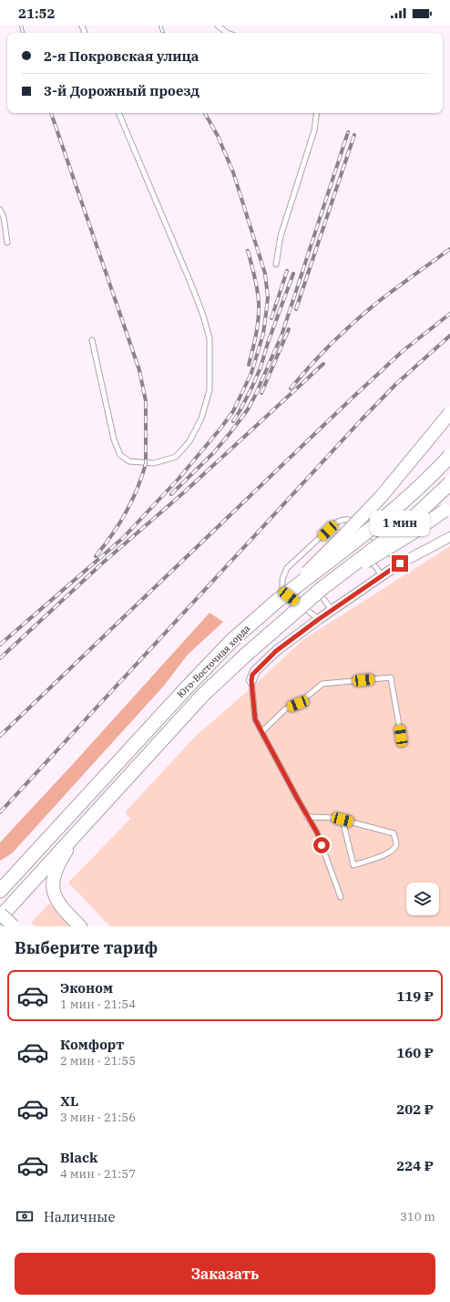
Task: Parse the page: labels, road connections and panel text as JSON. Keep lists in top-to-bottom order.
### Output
{
  "streets": {
    "main road": ["Юго-Восточная хорда"]
  },
  "page": {
    "status": "21:52",
    "banner": ["2-я Покровская улица", "3-й Дорожный проезд"],
    "bubble": "1 мин",
    "heading": "Выберите тариф",
    "list": [
      {
        "name": "Эконом",
        "note": "1 мин · 21:54",
        "value": "119 ₽"
      },
      {
        "name": "Комфорт",
        "note": "2 мин · 21:55",
        "value": "160 ₽"
      },
      {
        "name": "XL",
        "note": "3 мин · 21:56",
        "value": "202 ₽"
      },
      {
        "name": "Black",
        "note": "4 мин · 21:57",
        "value": "224 ₽"
      }
    ],
    "pay": ["Наличные", "310 m"],
    "buttons": "Заказать"
  }
}
